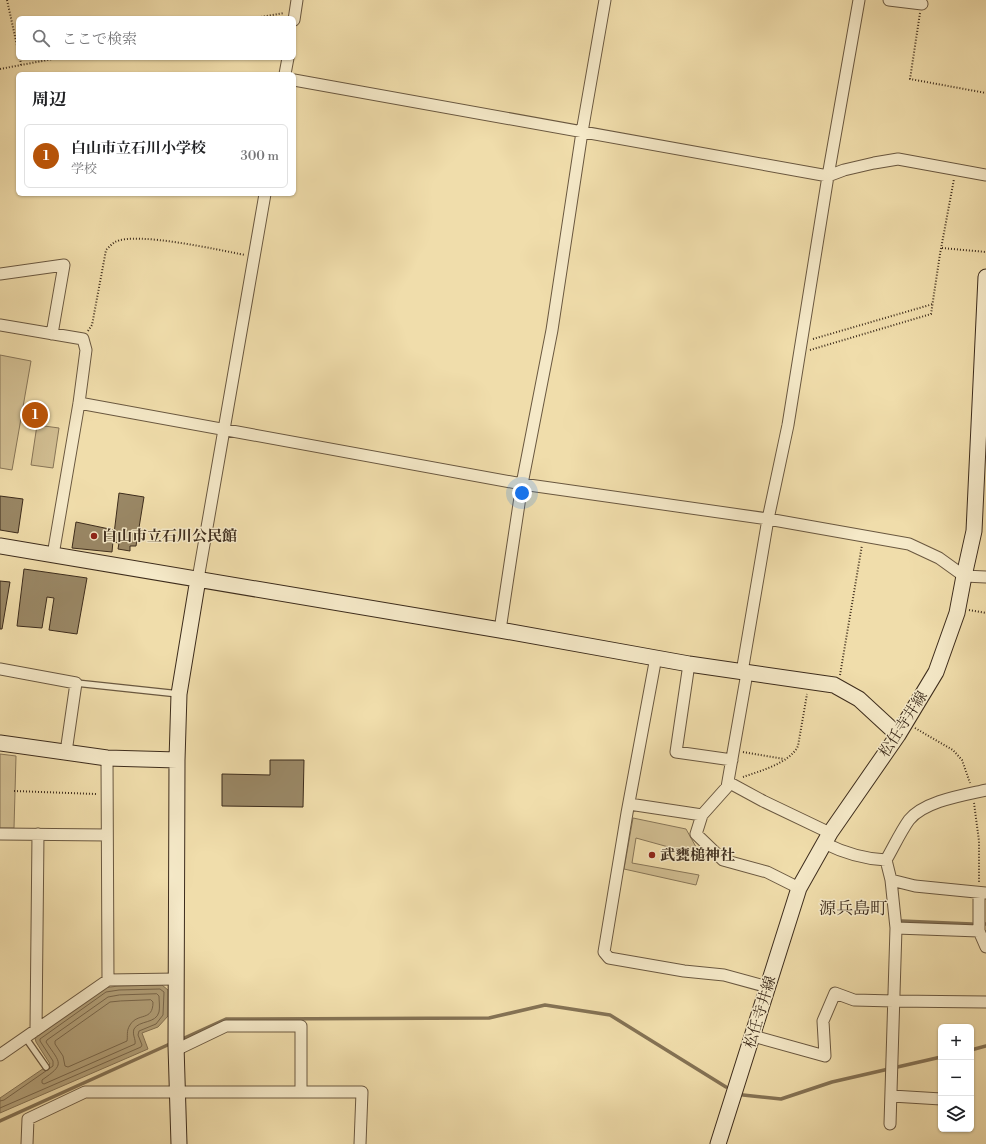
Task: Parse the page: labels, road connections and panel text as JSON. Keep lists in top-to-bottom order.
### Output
{
  "streets": {
    "street": ["松任寺井線"]
  },
  "districts": ["源兵島町"],
  "places": ["白山市立石川公民館", "武甕槌神社"],
  "page": {
    "search": "ここで検索",
    "heading": "周辺",
    "list": [
      {
        "mark": "1",
        "name": "白山市立石川小学校",
        "note": "学校",
        "value": "300 m"
      }
    ],
    "pins": "1",
    "map_buttons": ["+", "−"]
  }
}
